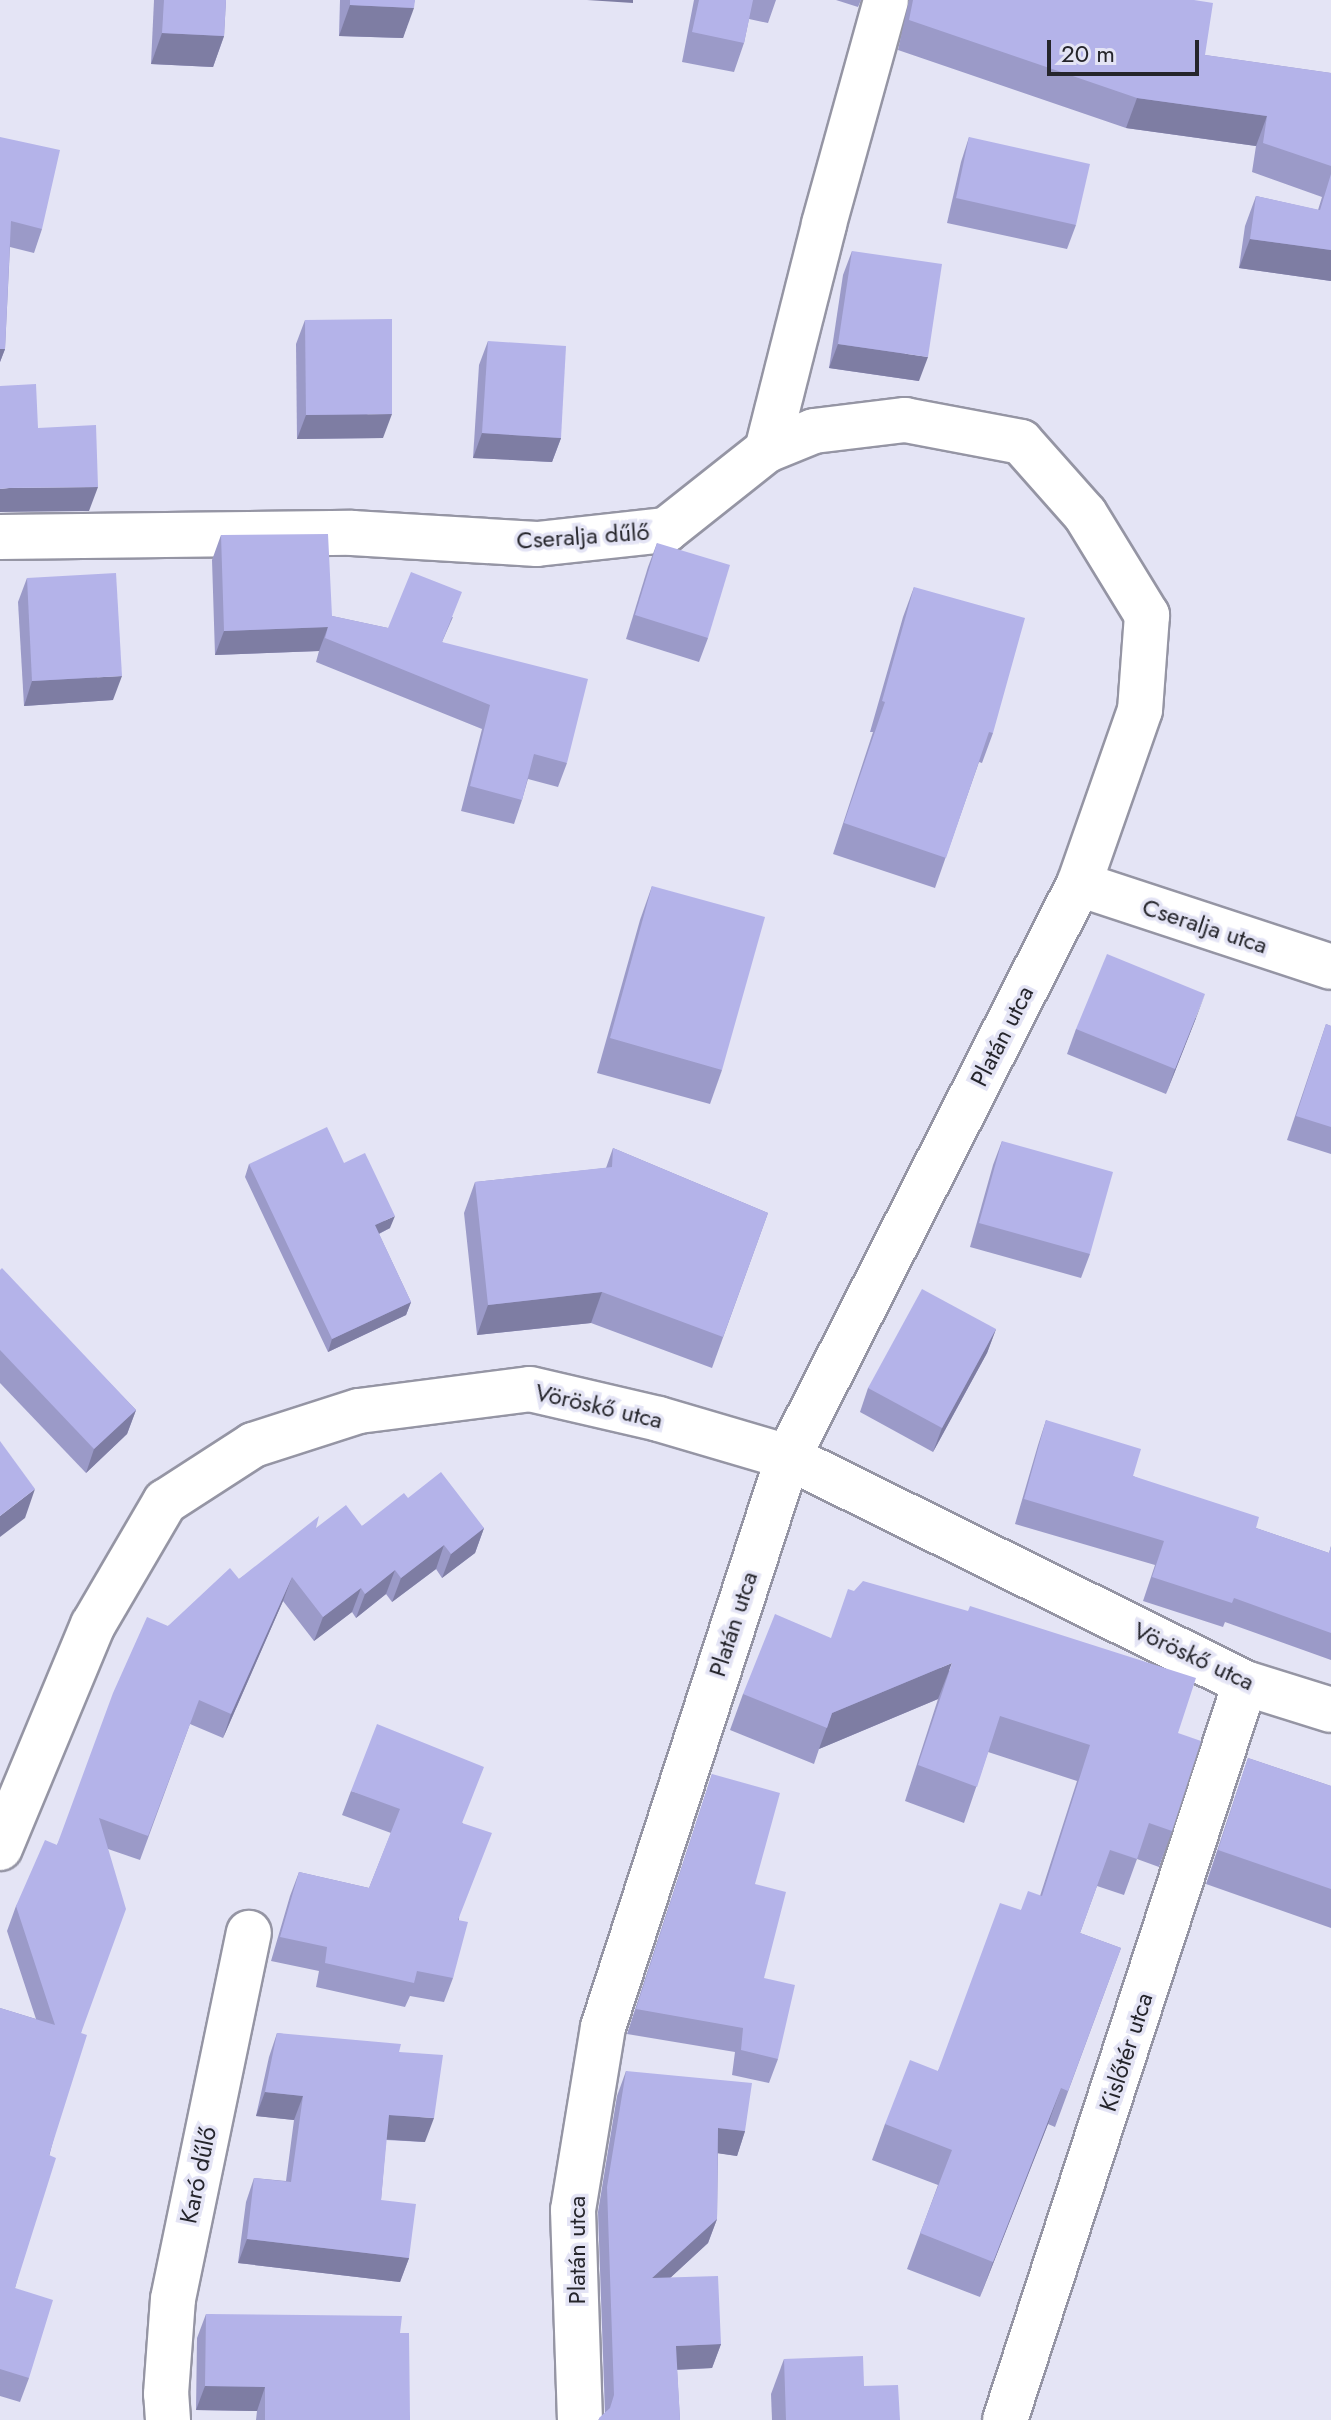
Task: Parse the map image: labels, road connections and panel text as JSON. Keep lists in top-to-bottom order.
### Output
{
  "streets": {
    "street": [
      "Cseralja dűlő",
      "Cseralja utca",
      "Platán utca",
      "Vöröskő utca",
      "Kislőtér utca",
      "Karó dűlő"
    ]
  },
  "crossings": [
    ["Cseralja dűlő", "Cseralja utca"],
    ["Cseralja dűlő", "Platán utca"],
    ["Cseralja utca", "Platán utca"],
    ["Platán utca", "Vöröskő utca"],
    ["Vöröskő utca", "Kislőtér utca"]
  ],
  "scale_bar": "20 m"
}
